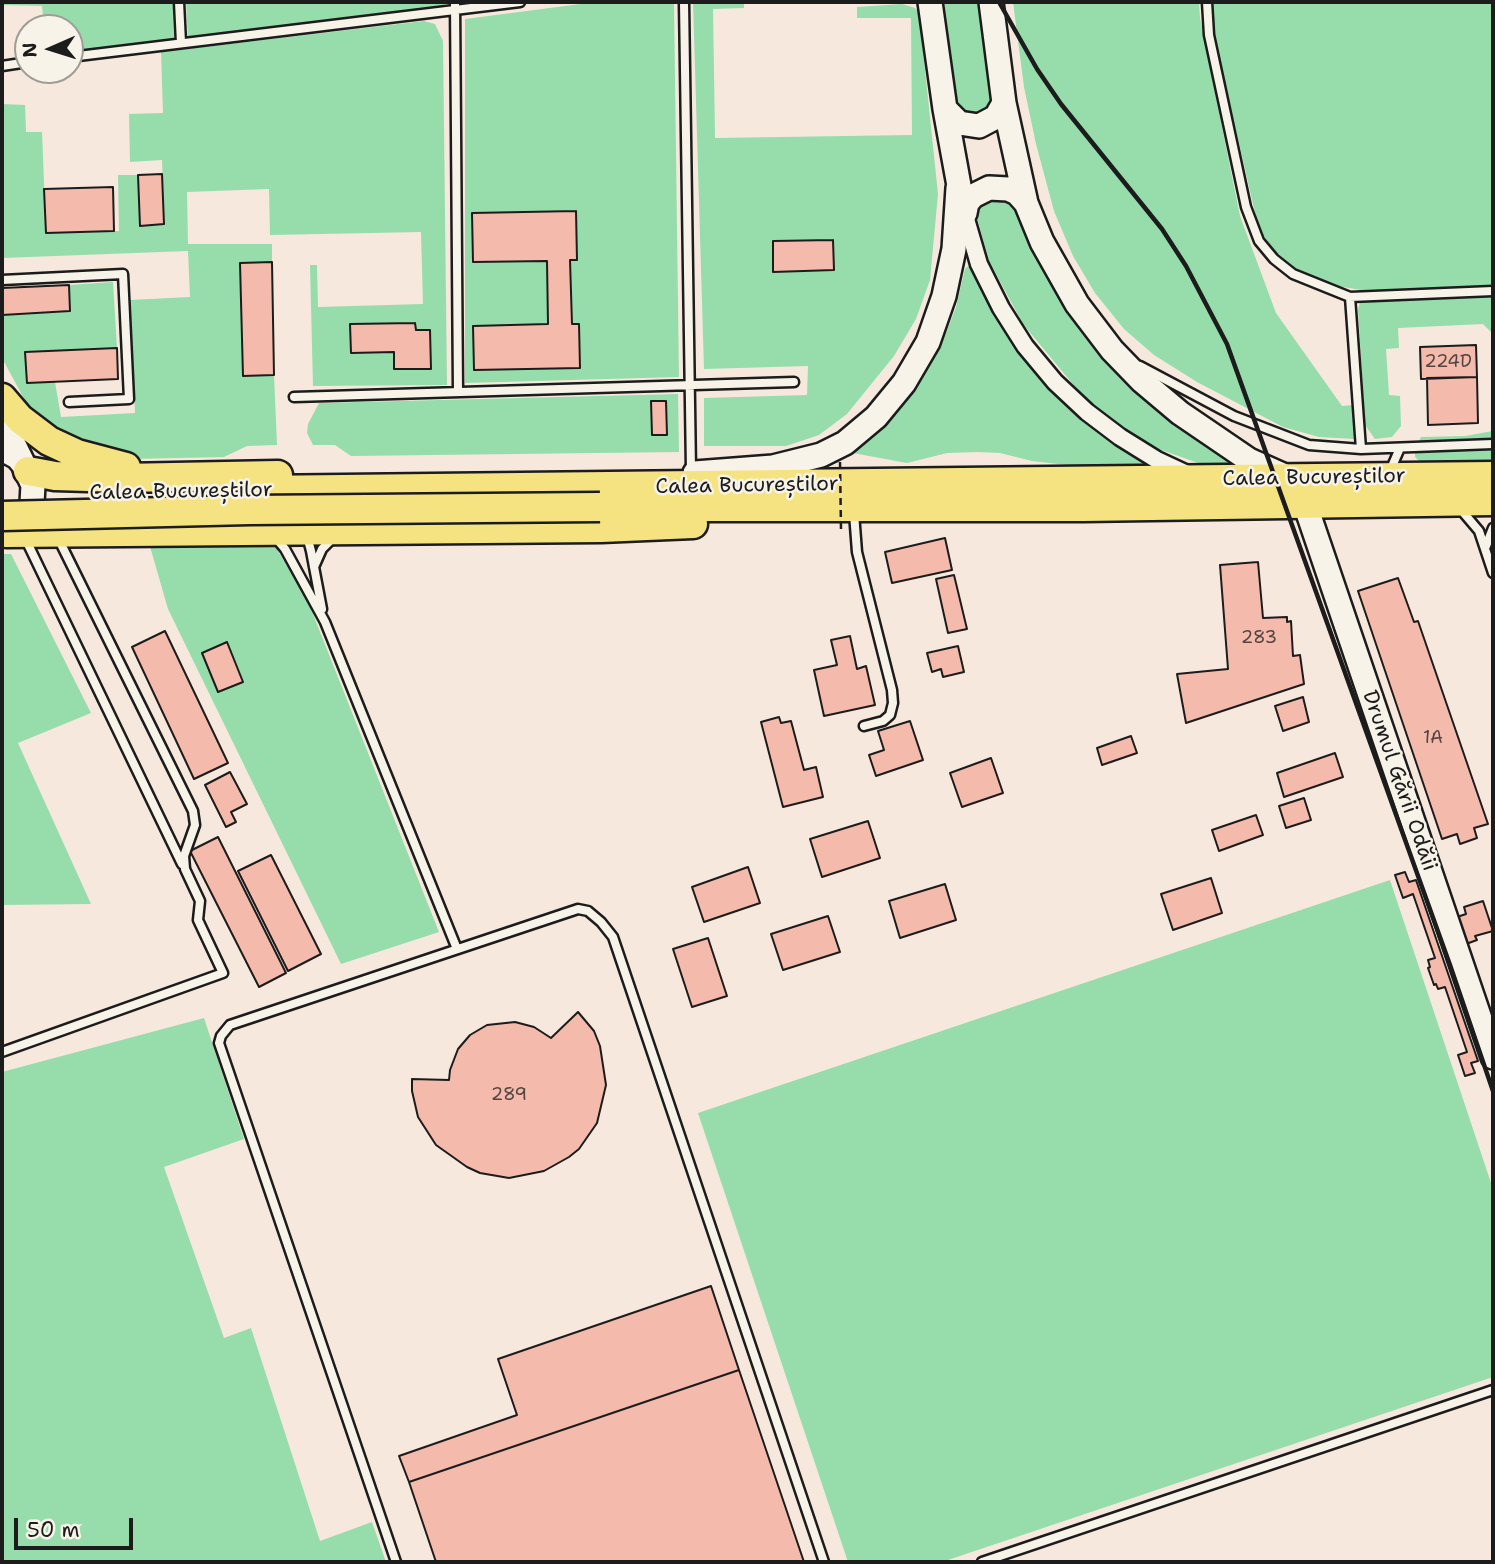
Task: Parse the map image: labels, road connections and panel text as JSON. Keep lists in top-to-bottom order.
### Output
{
  "streets": {
    "highway": ["Calea Bucureștilor"],
    "street": ["Drumul Gării Odăii"]
  },
  "crossings": [
    ["Calea Bucureștilor", "Drumul Gării Odăii"]
  ],
  "house_numbers": [
    "224D",
    "283",
    "1A",
    "289"
  ],
  "scale_bar": "50 m",
  "north": "left"
}
